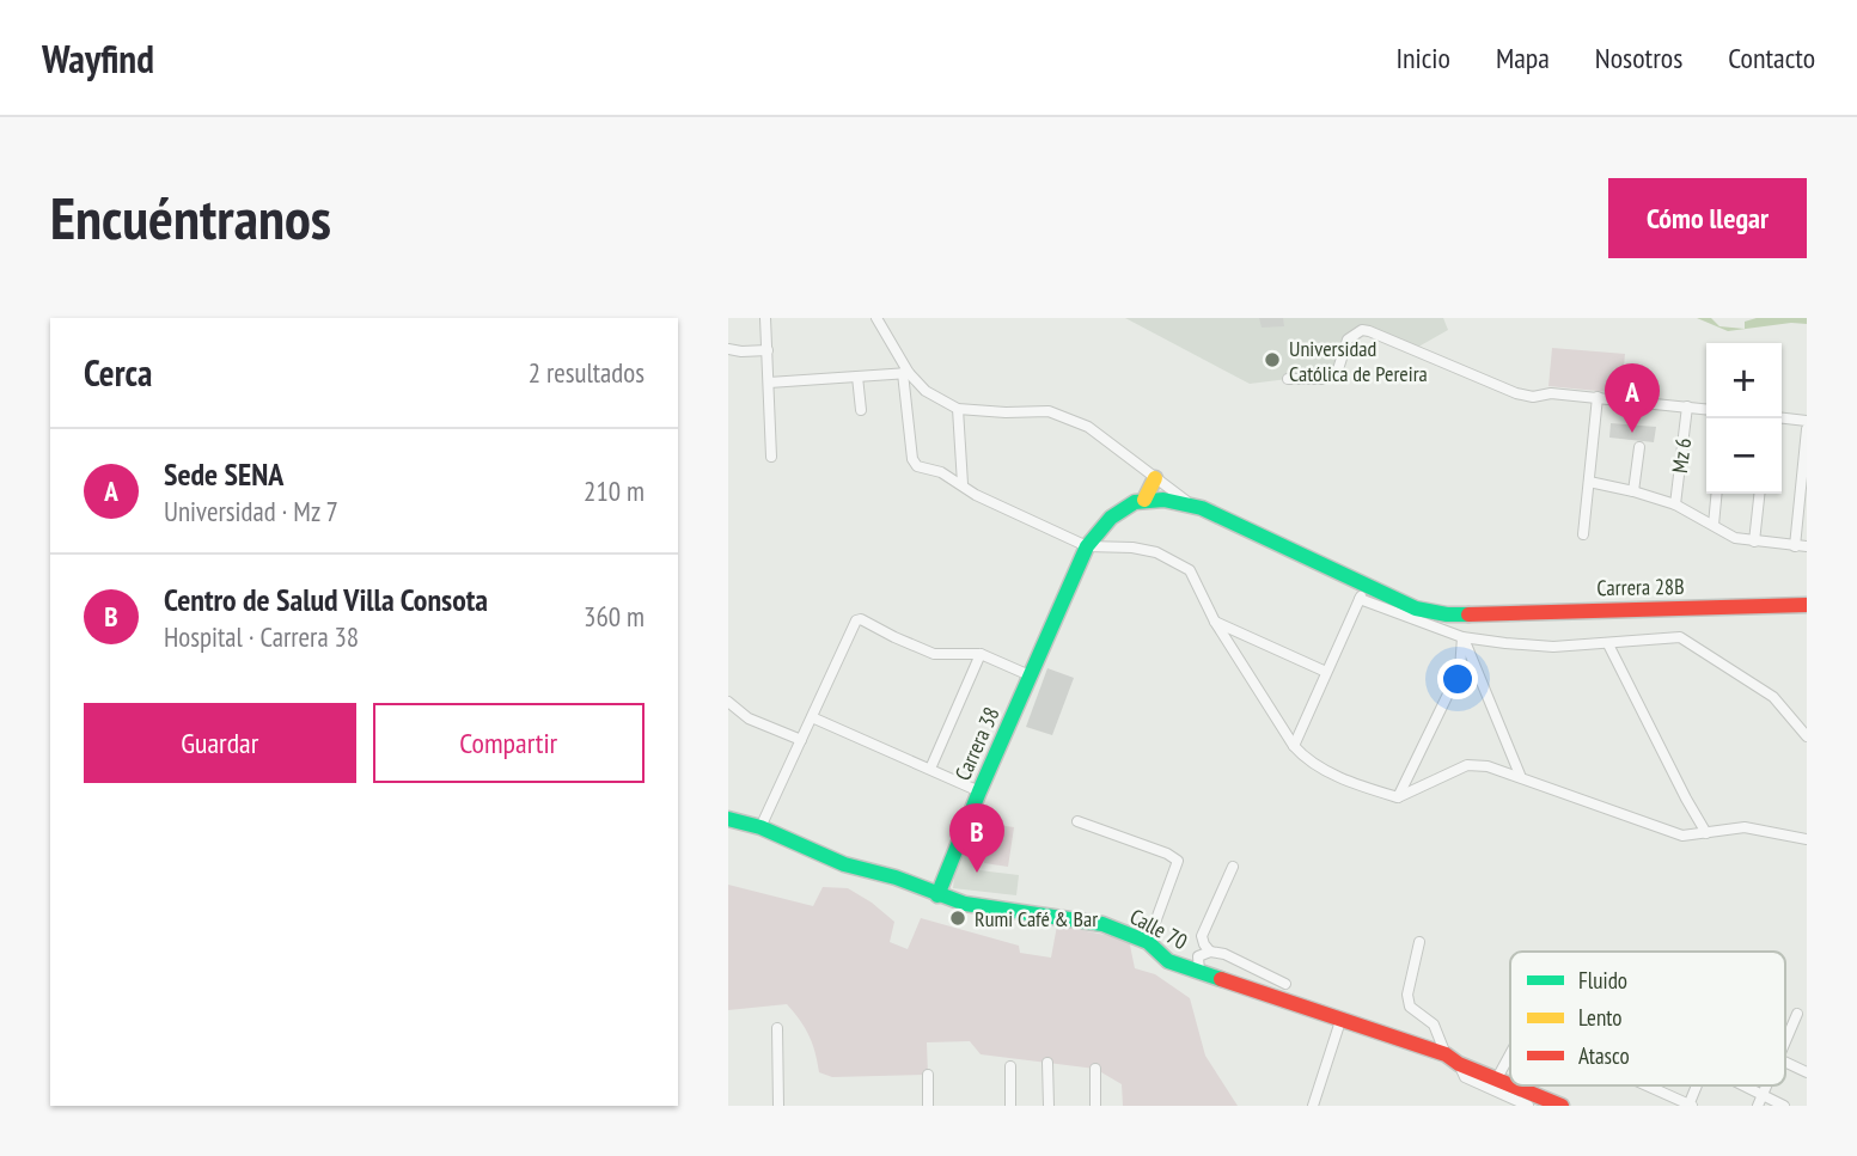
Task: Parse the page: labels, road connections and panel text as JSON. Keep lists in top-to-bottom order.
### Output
{
  "streets": {
    "street": [
      "Mz 6",
      "Carrera 28B",
      "Carrera 38",
      "Calle 70"
    ]
  },
  "crossings": [
    ["Carrera 28B", "Carrera 38"],
    ["Carrera 38", "Calle 70"]
  ],
  "places": ["Universidad Católica de Pereira", "Rumi Café & Bar"],
  "legend": ["Fluido", "Lento", "Atasco"],
  "page": {
    "header": "Wayfind",
    "nav": [
      "Inicio",
      "Mapa",
      "Nosotros",
      "Contacto"
    ],
    "buttons": [
      "Cómo llegar",
      ["Guardar", "Compartir"]
    ],
    "title": "Encuéntranos",
    "heading": ["Cerca", "2 resultados"],
    "map_buttons": ["+", "−"],
    "pins": ["A", "B"],
    "list": [
      {
        "mark": "A",
        "name": "Sede SENA",
        "note": "Universidad · Mz 7",
        "value": "210 m"
      },
      {
        "mark": "B",
        "name": "Centro de Salud Villa Consota",
        "note": "Hospital · Carrera 38",
        "value": "360 m"
      }
    ]
  }
}
